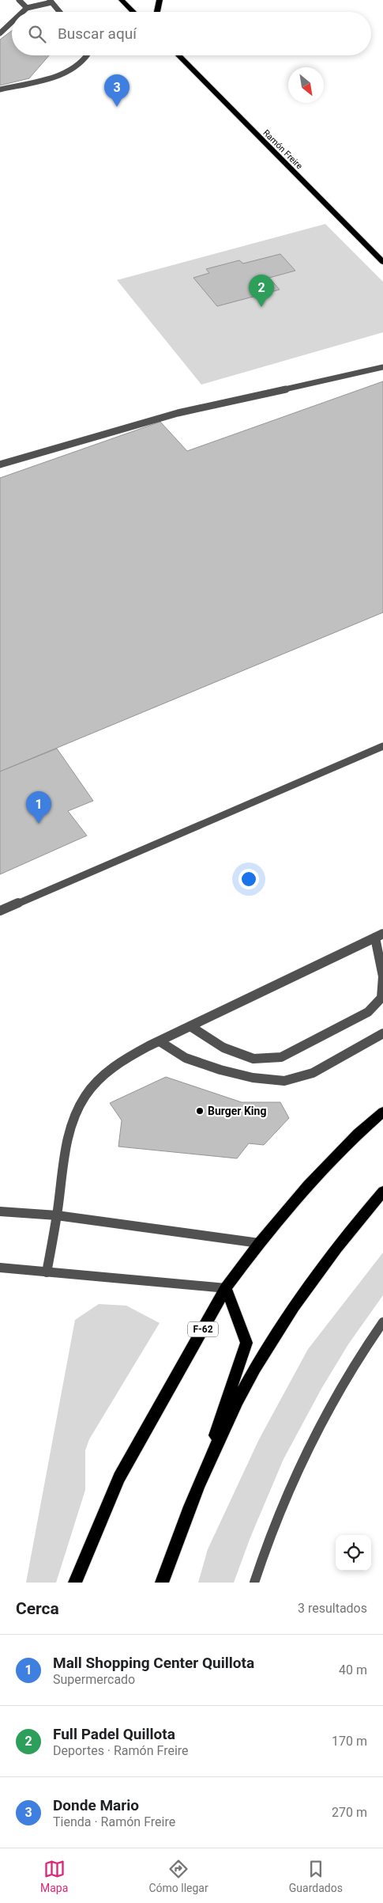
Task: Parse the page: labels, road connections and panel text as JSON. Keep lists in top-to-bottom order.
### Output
{
  "streets": {
    "main road": ["Ramón Freire", "F-62"]
  },
  "places": ["Burger King"],
  "north": "bottom right",
  "page": {
    "search": "Buscar aquí",
    "pins": ["3", "2", "1"],
    "heading": ["Cerca", "3 resultados"],
    "list": [
      {
        "mark": "1",
        "name": "Mall Shopping Center Quillota",
        "note": "Supermercado",
        "value": "40 m"
      },
      {
        "mark": "2",
        "name": "Full Padel Quillota",
        "note": "Deportes · Ramón Freire",
        "value": "170 m"
      },
      {
        "mark": "3",
        "name": "Donde Mario",
        "note": "Tienda · Ramón Freire",
        "value": "270 m"
      }
    ],
    "nav": ["Mapa", "Cómo llegar", "Guardados"]
  }
}
